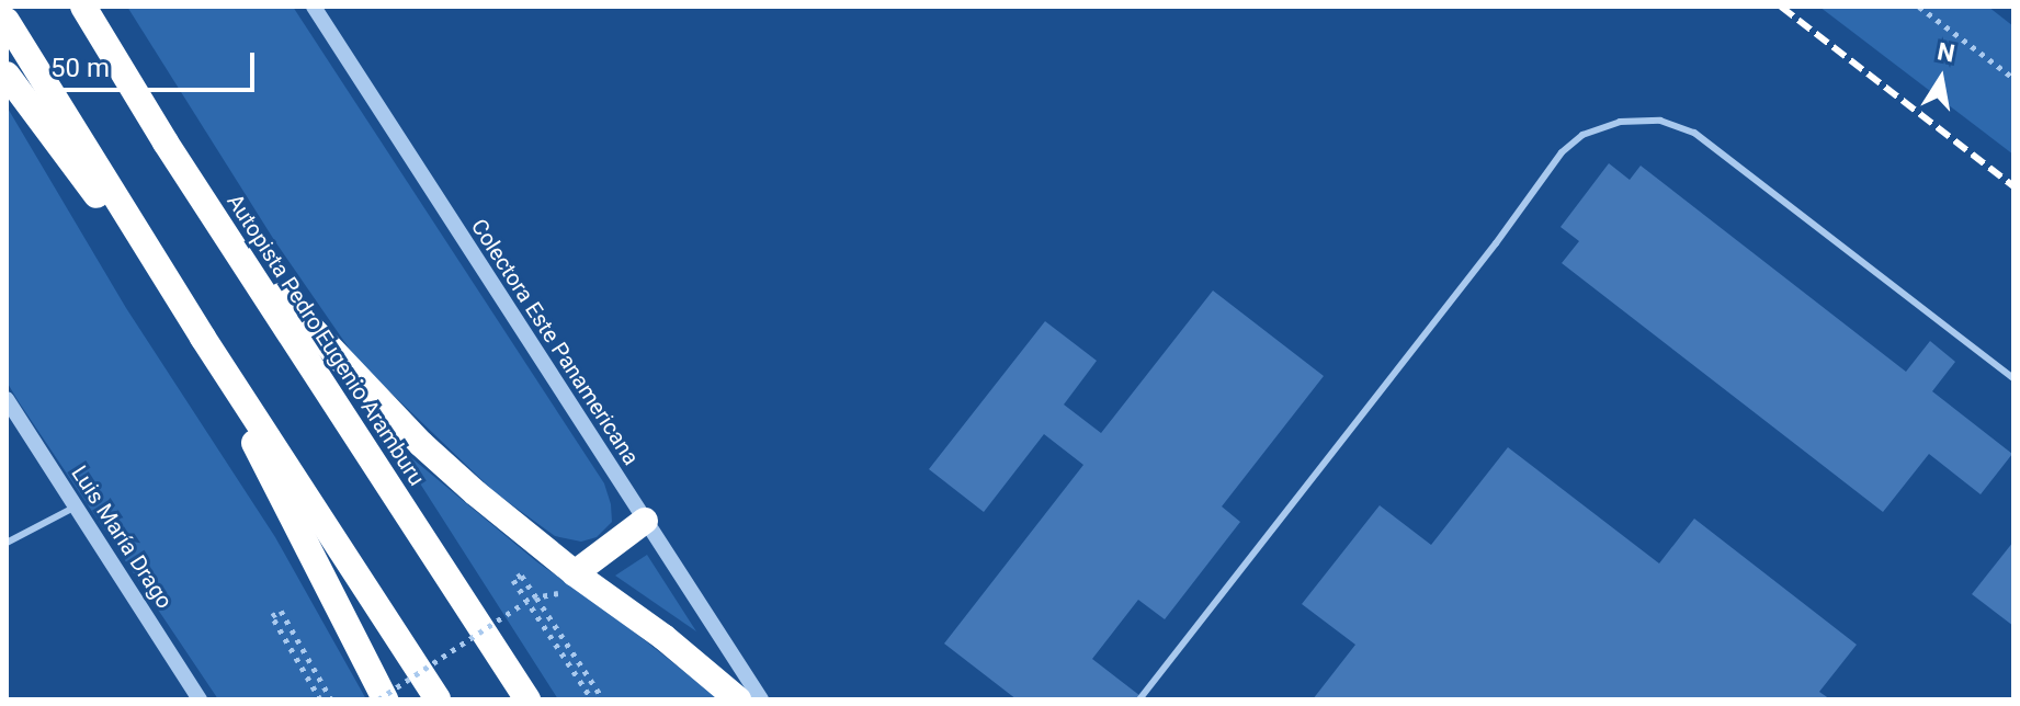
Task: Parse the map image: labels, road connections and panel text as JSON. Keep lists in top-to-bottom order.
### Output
{
  "streets": {
    "highway": ["Autopista Pedro Eugenio Aramburu"],
    "street": ["Colectora Este Panamericana", "Luis María Drago"]
  },
  "scale_bar": "50 m",
  "north": "top"
}
